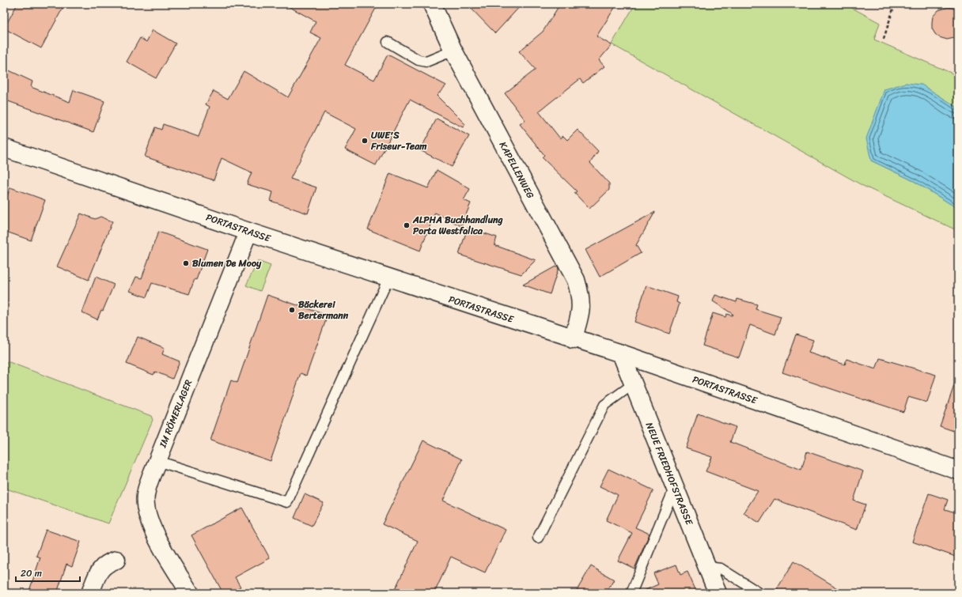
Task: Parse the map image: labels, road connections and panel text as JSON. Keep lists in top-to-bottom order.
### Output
{
  "streets": {
    "street": [
      "KAPELLENWEG",
      "PORTASTRASSE",
      "IM RÖMERLAGER",
      "NEUE FRIEDHOFSTRASSE"
    ]
  },
  "crossings": [
    ["KAPELLENWEG", "PORTASTRASSE"],
    ["PORTASTRASSE", "IM RÖMERLAGER"],
    ["PORTASTRASSE", "NEUE FRIEDHOFSTRASSE"]
  ],
  "places": [
    "UWE'S Friseur-Team",
    "ALPHA Buchhandlung Porta Westfalica",
    "Blumen De Mooy",
    "Bäckerei Bertermann"
  ],
  "scale_bar": "20 m"
}
